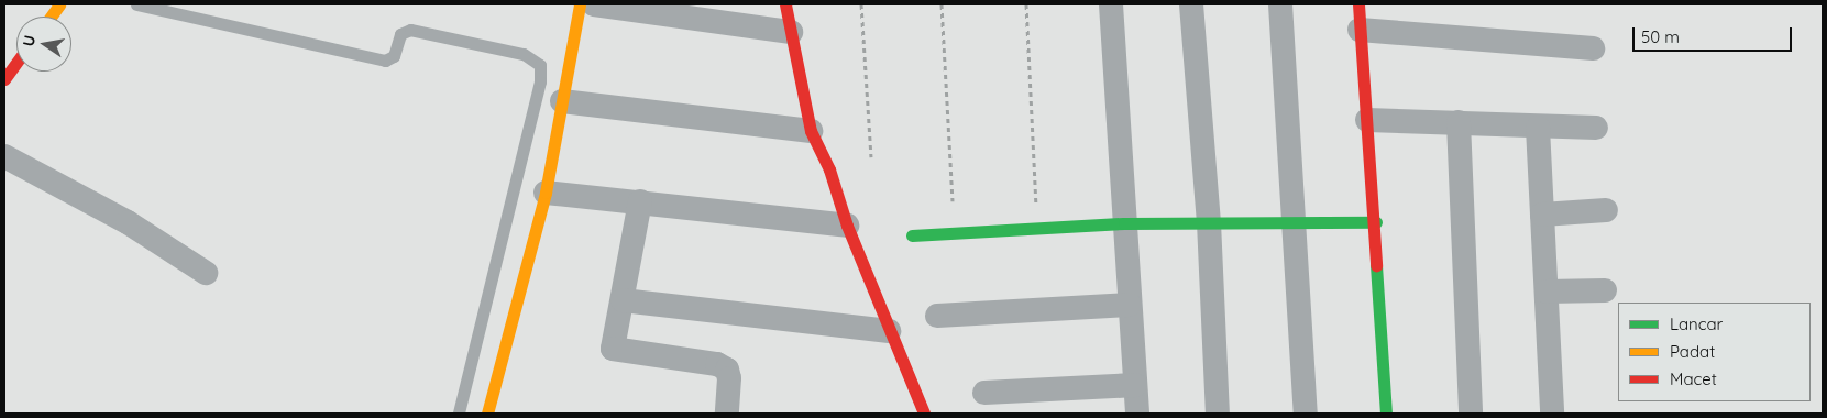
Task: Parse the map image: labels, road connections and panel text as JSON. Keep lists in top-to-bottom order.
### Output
{
  "legend": ["Lancar", "Padat", "Macet"],
  "scale_bar": "50 m",
  "north": "left"
}
